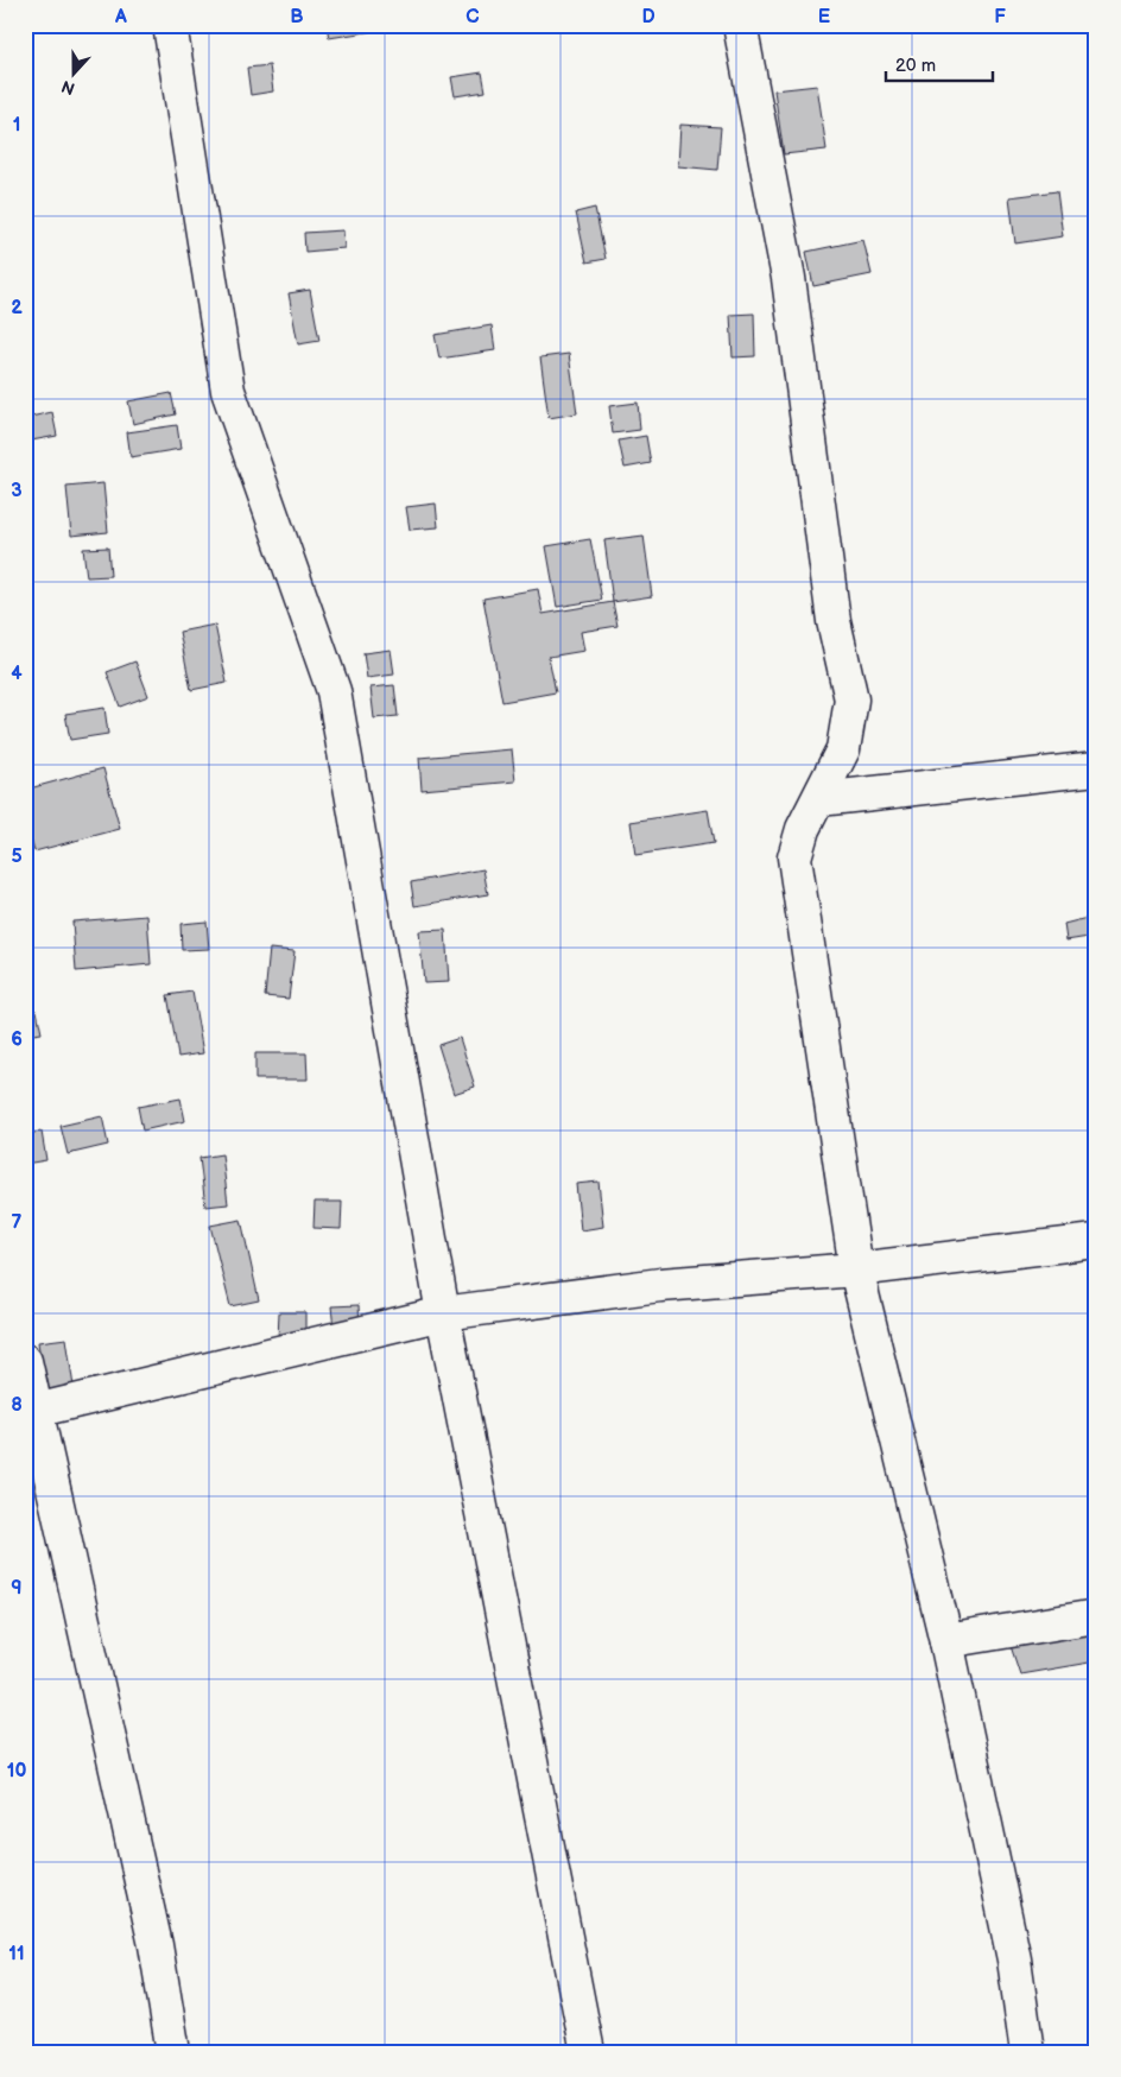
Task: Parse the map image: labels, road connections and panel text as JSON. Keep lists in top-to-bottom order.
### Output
{
  "scale_bar": "20 m",
  "north": "bottom",
  "grid": {
    "columns": [
      "A",
      "B",
      "C",
      "D",
      "E",
      "F"
    ],
    "rows": [
      "1",
      "2",
      "3",
      "4",
      "5",
      "6",
      "7",
      "8",
      "9",
      "10",
      "11"
    ]
  }
}
